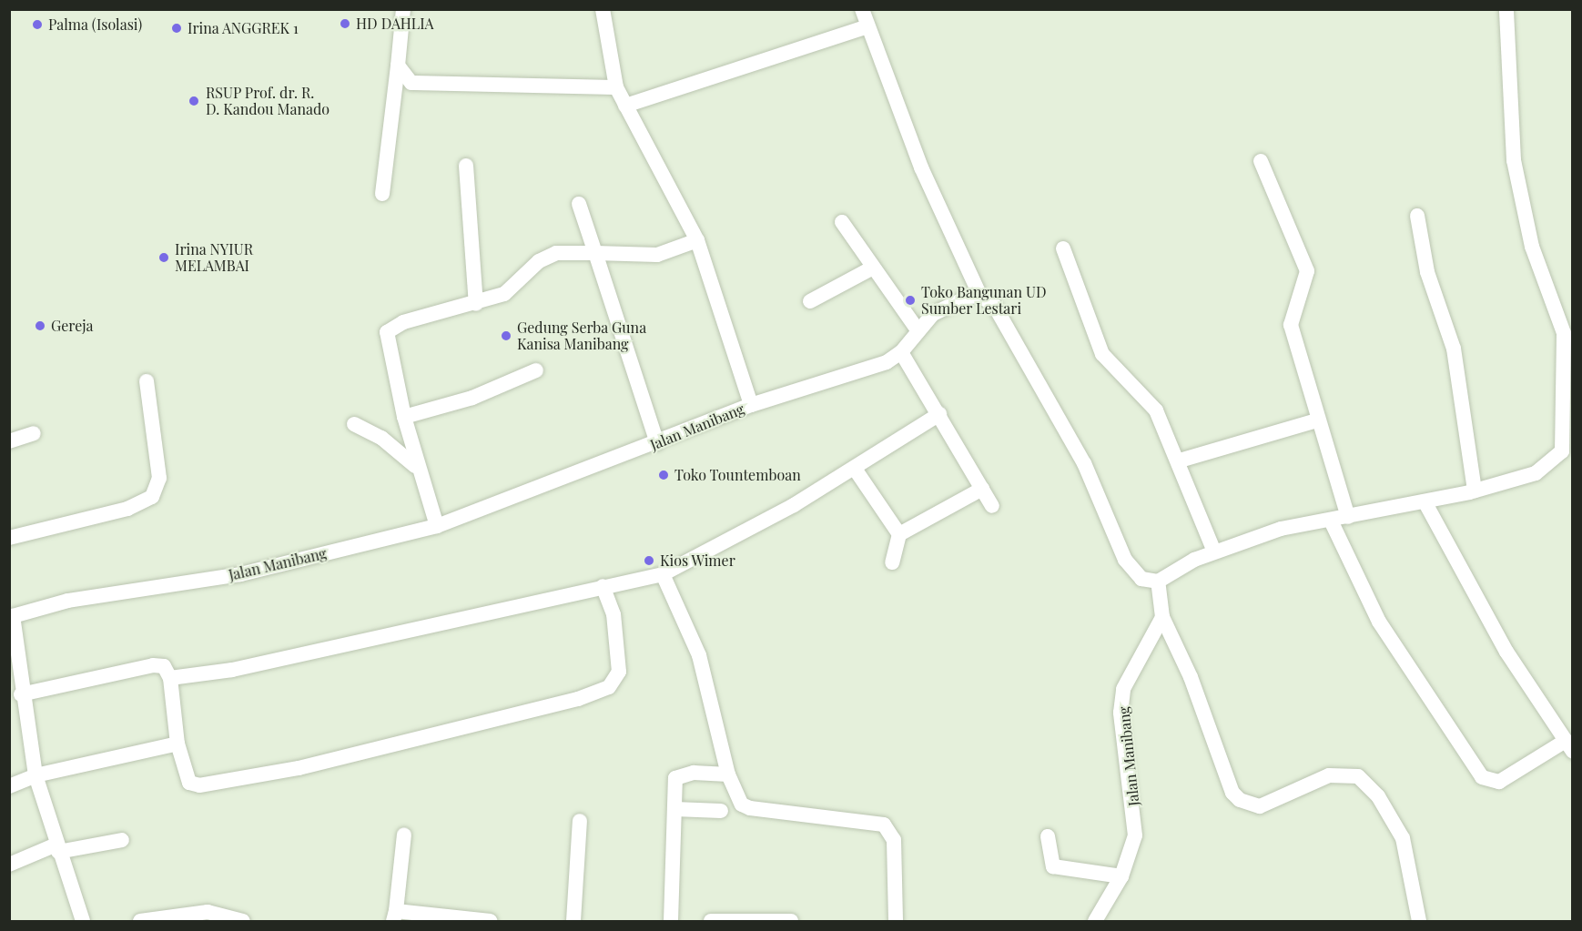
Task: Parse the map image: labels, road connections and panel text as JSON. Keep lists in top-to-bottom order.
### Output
{
  "streets": {
    "street": ["Jalan Manibang"]
  },
  "places": [
    "HD DAHLIA",
    "Palma (Isolasi)",
    "Irina ANGGREK 1",
    "RSUP Prof. dr. R. D. Kandou Manado",
    "Irina NYIUR MELAMBAI",
    "Toko Bangunan UD Sumber Lestari",
    "Gereja",
    "Gedung Serba Guna Kanisa Manibang",
    "Toko Tountemboan",
    "Kios Wimer"
  ]
}
